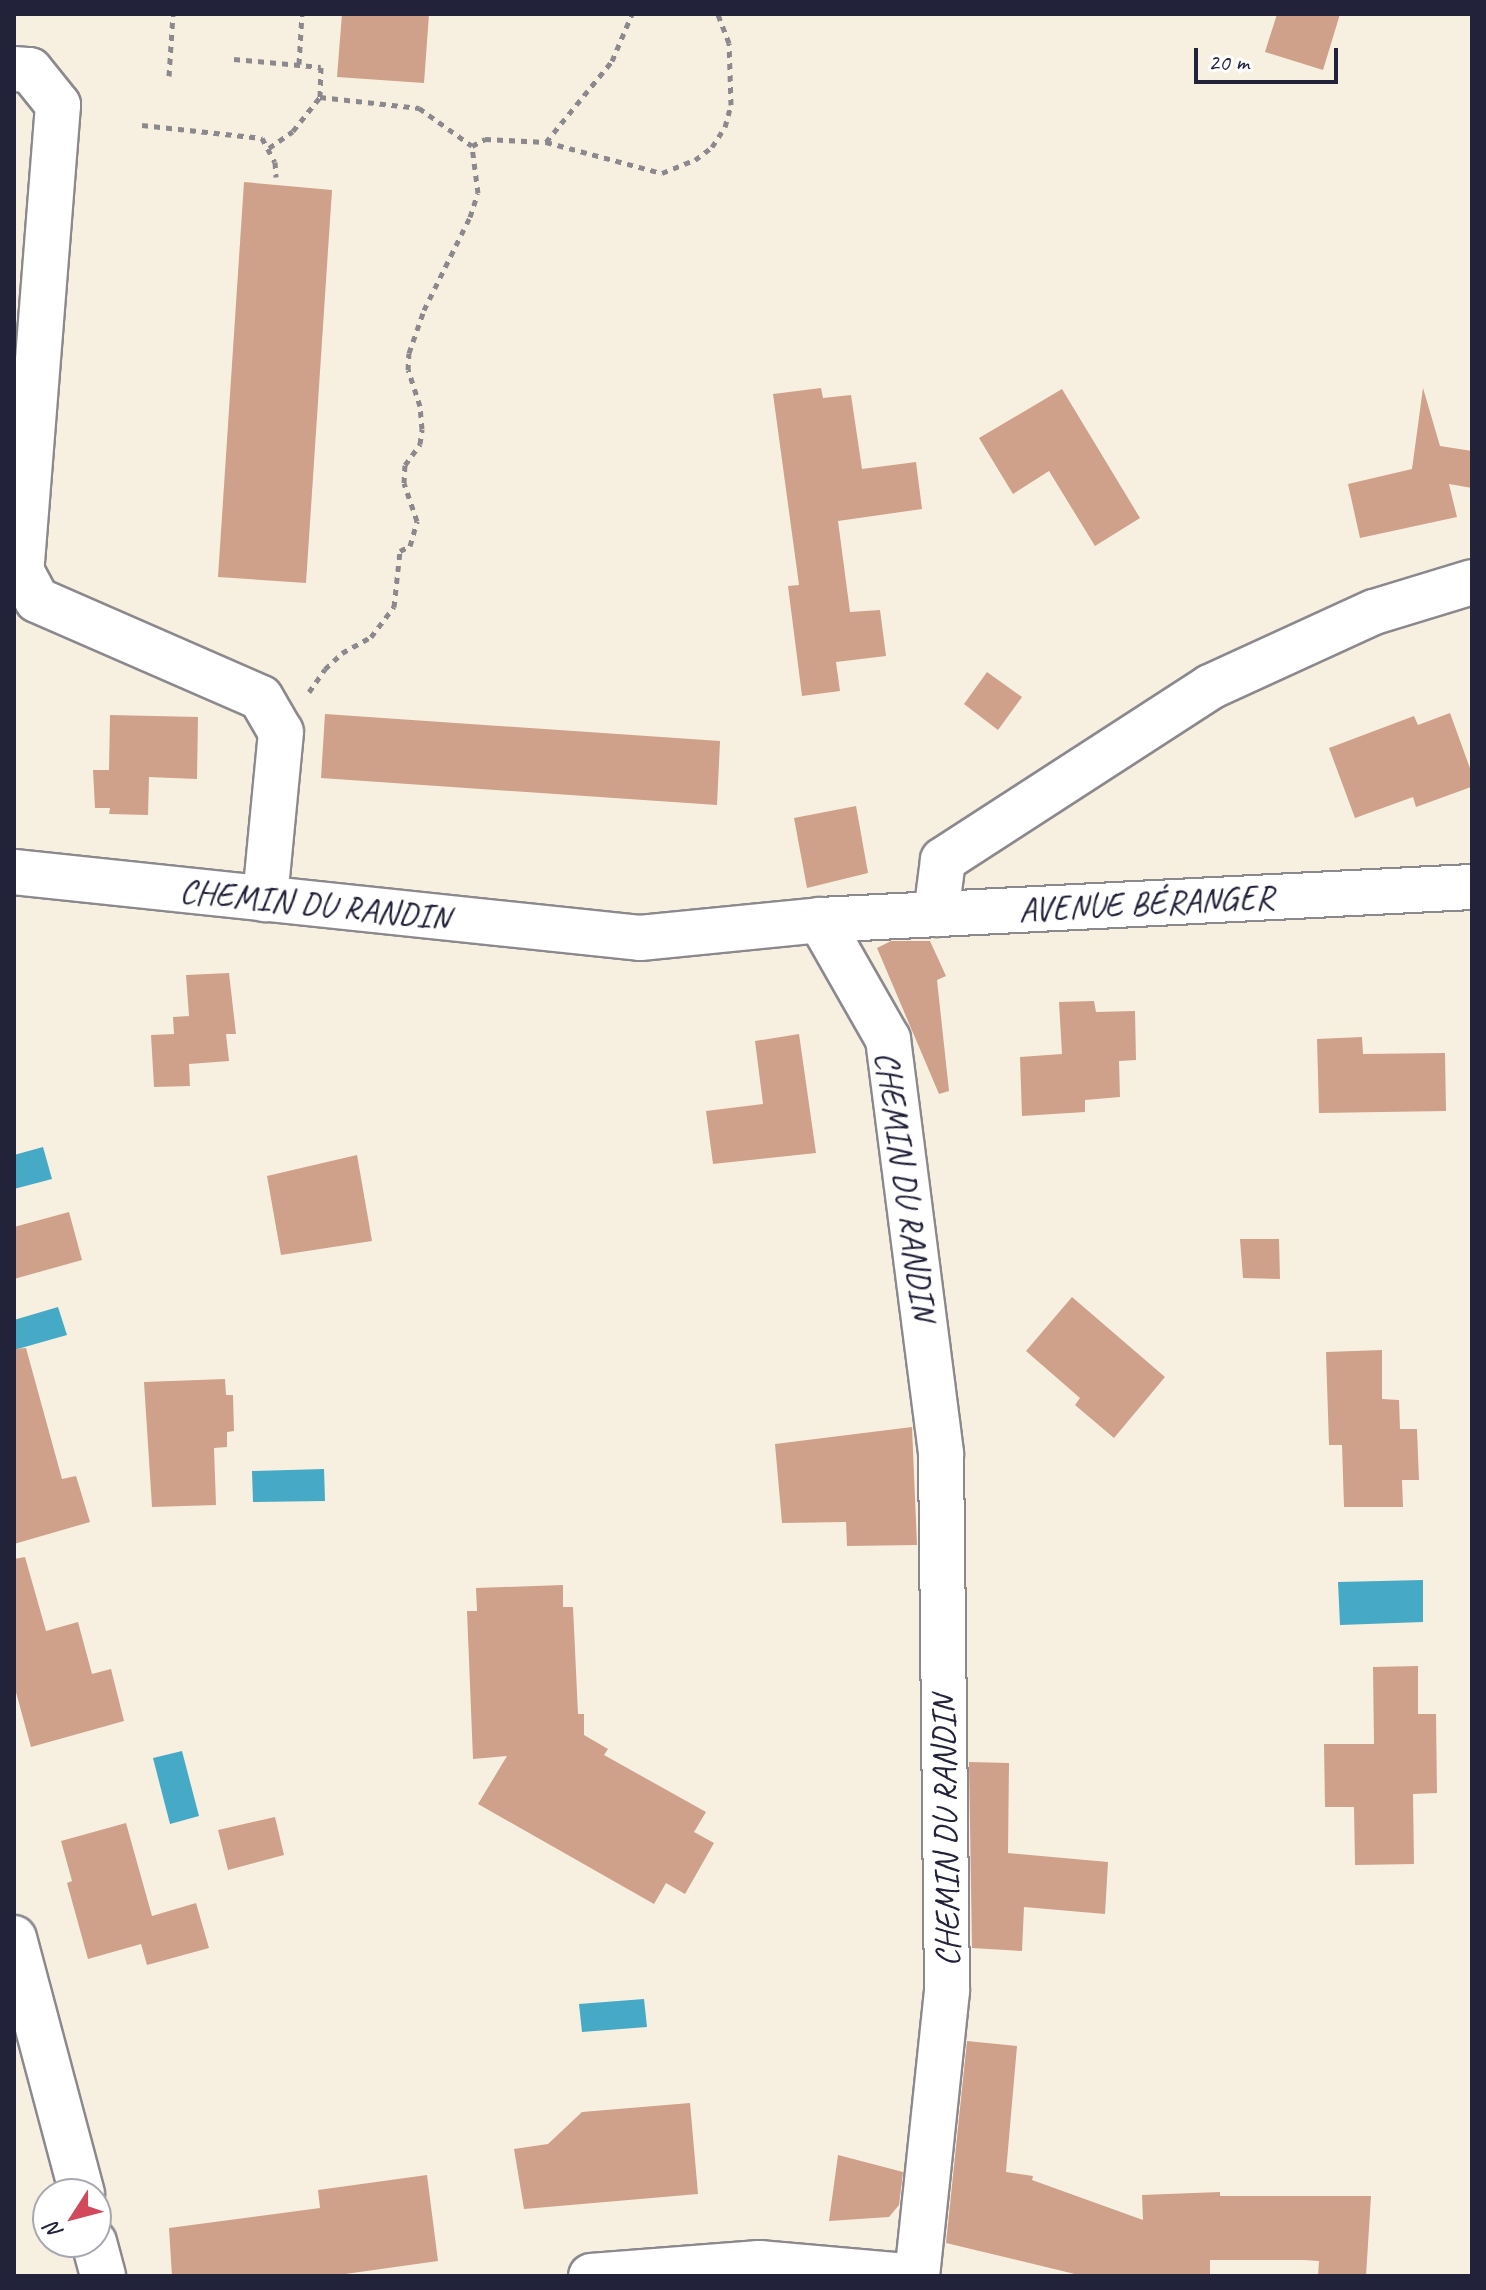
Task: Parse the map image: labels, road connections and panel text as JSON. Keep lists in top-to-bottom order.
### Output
{
  "streets": {
    "street": ["AVENUE BÉRANGER", "CHEMIN DU RANDIN"]
  },
  "crossings": [
    ["AVENUE BÉRANGER", "CHEMIN DU RANDIN"]
  ],
  "scale_bar": "20 m",
  "north": "bottom left"
}
